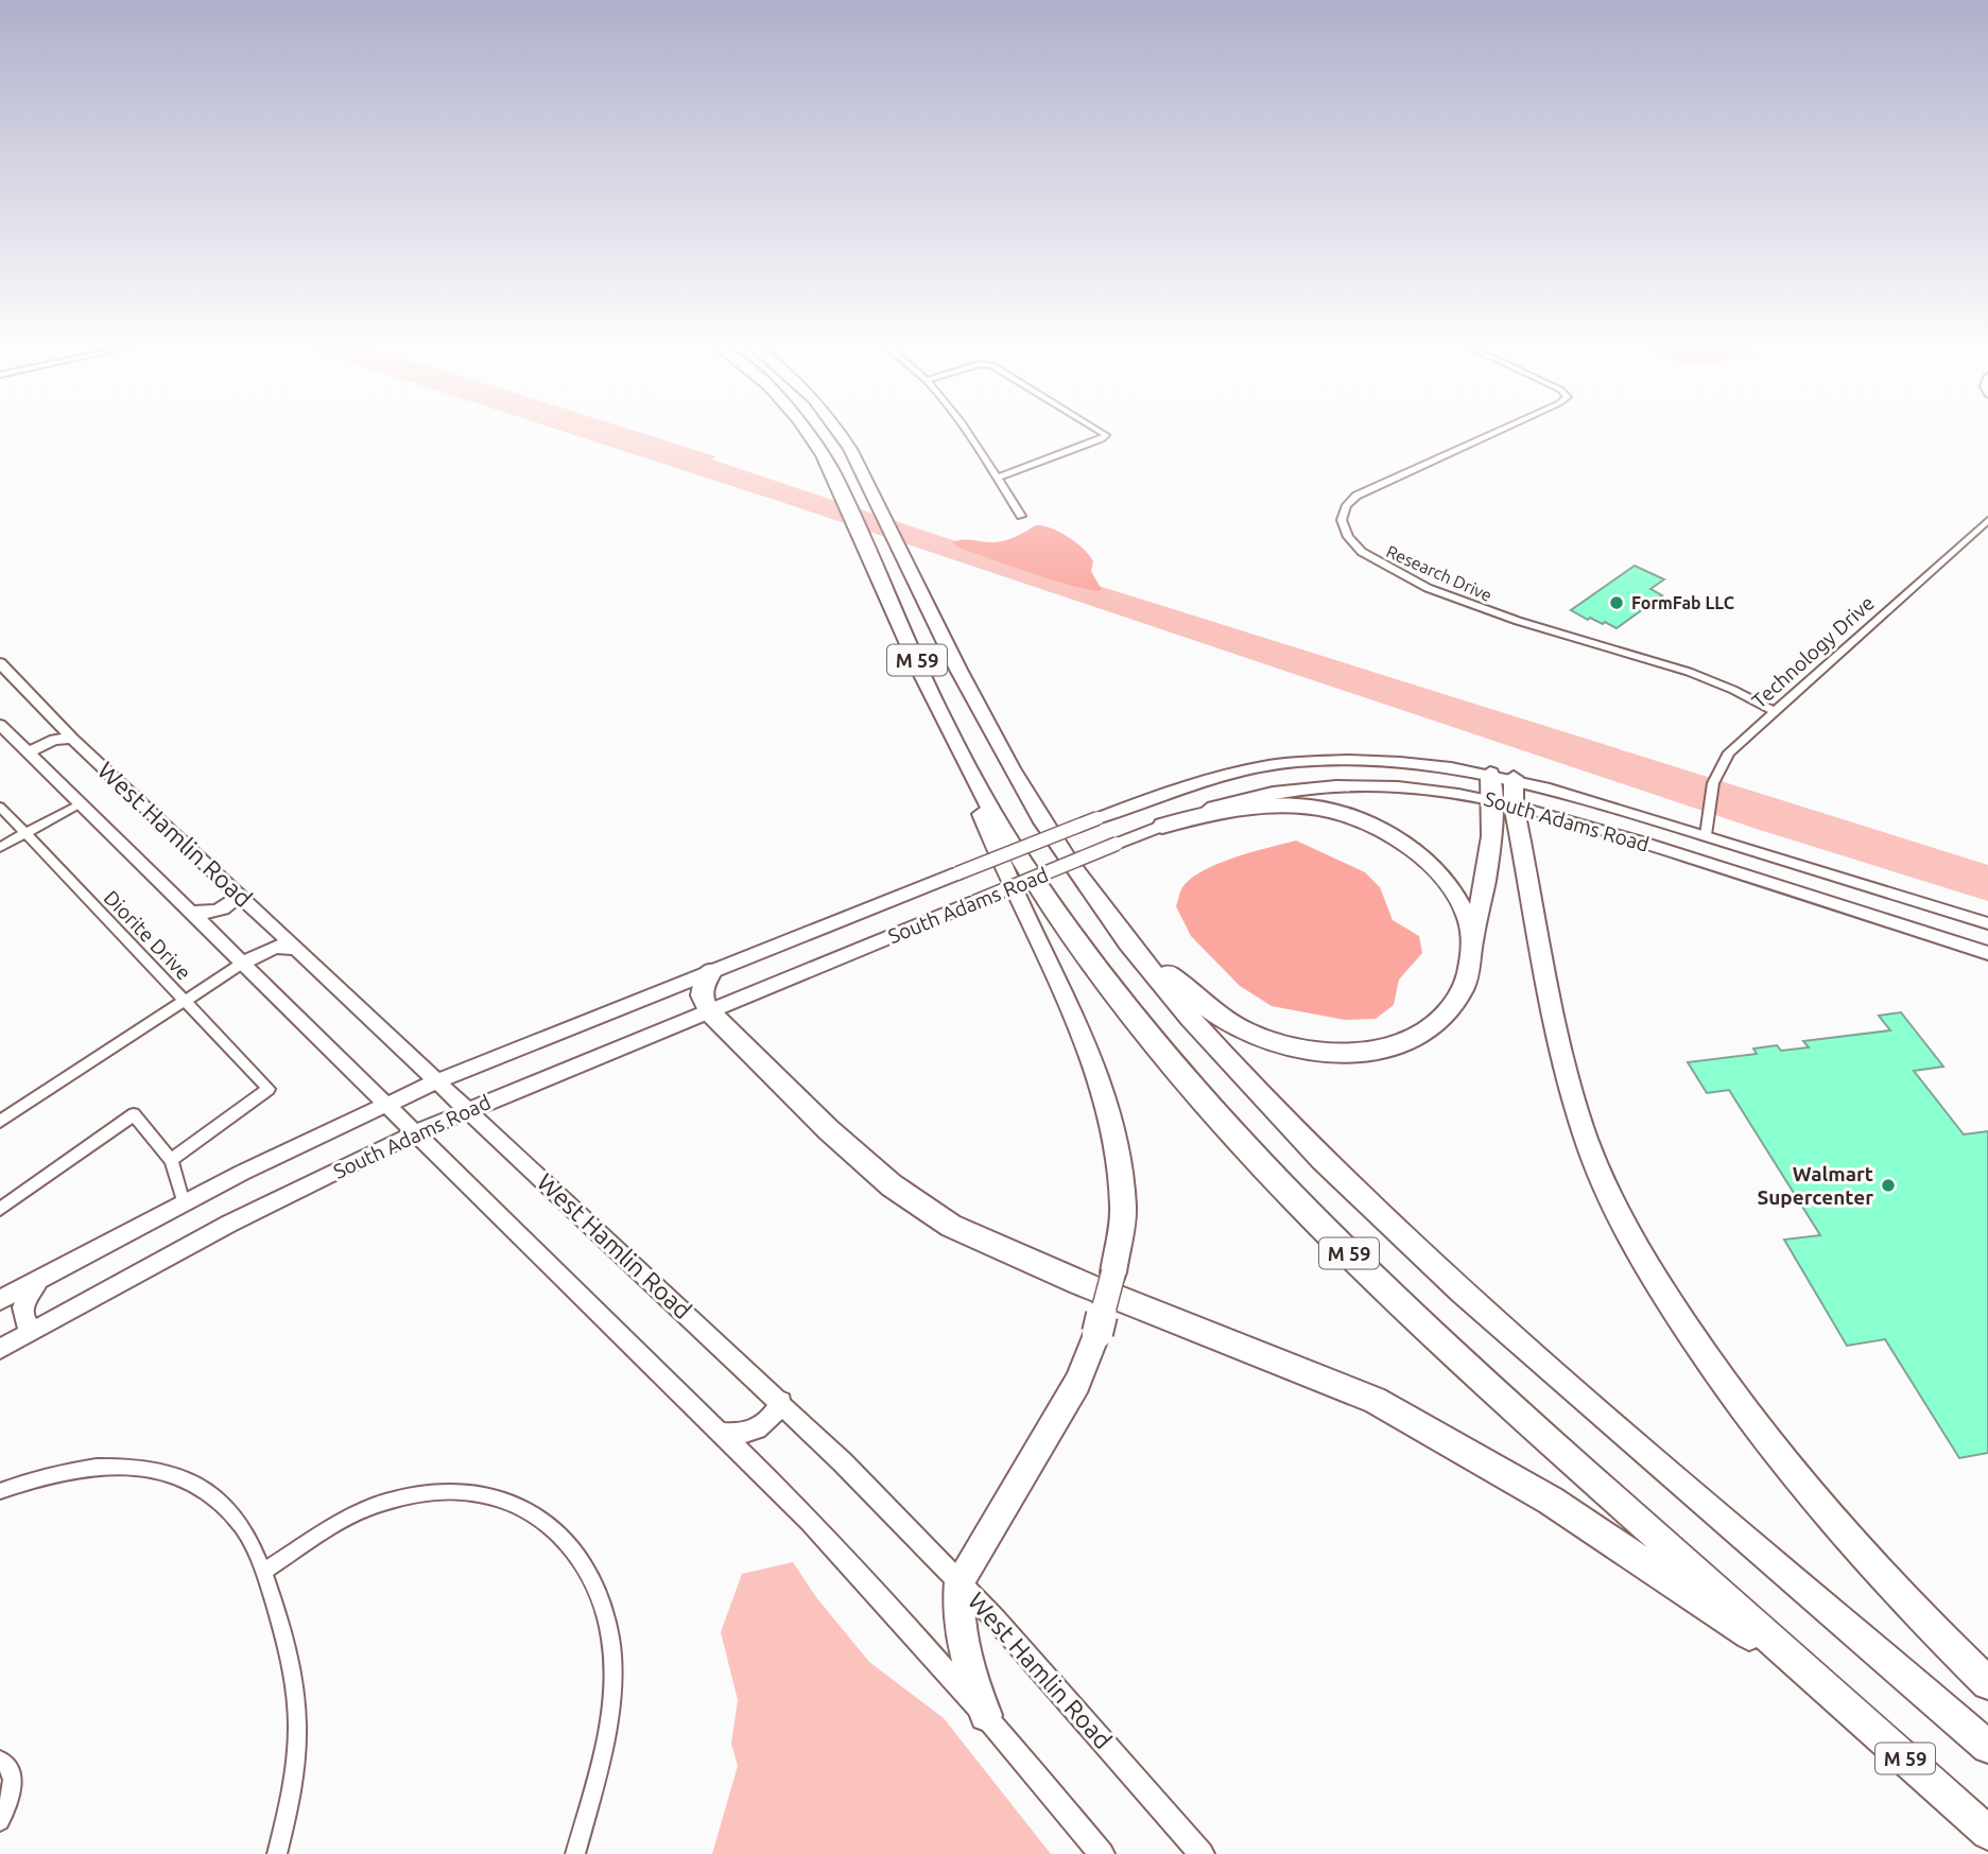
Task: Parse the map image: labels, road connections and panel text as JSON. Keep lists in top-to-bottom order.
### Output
{
  "streets": {
    "highway": ["M 59"],
    "main road": ["South Adams Road", "West Hamlin Road"],
    "street": ["Research Drive", "Technology Drive", "Diorite Drive"]
  },
  "crossings": [
    ["Research Drive", "Technology Drive"],
    ["Technology Drive", "South Adams Road"],
    ["South Adams Road", "West Hamlin Road"]
  ],
  "places": ["FormFab LLC", "Walmart Supercenter"]
}
